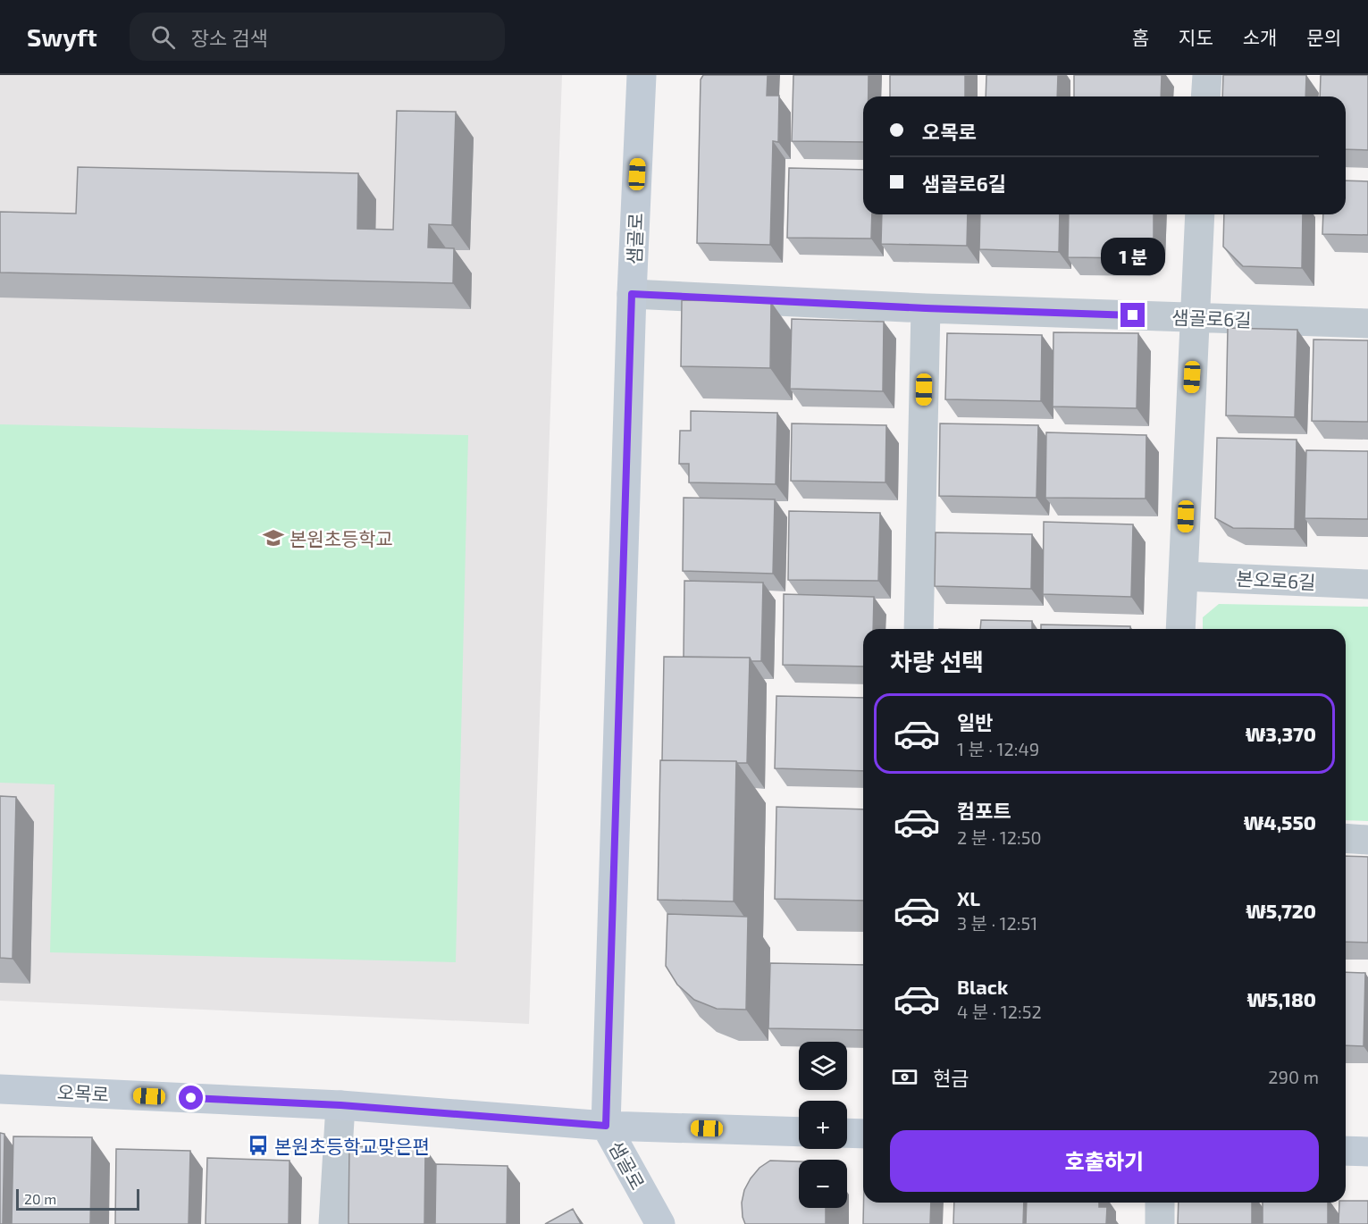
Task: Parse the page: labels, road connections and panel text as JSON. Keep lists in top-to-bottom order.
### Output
{
  "streets": {
    "street": [
      "샘골로",
      "샘골로6길",
      "본오로6길",
      "오목로"
    ]
  },
  "crossings": [
    ["샘골로", "샘골로6길"],
    ["샘골로", "오목로"]
  ],
  "places": {
    "school or university": ["본원초등학교"],
    "bus stop": ["본원초등학교맞은편"]
  },
  "scale_bar": "20 m",
  "page": {
    "header": "Swyft",
    "search": "장소 검색",
    "nav": [
      "홈",
      "지도",
      "소개",
      "문의"
    ],
    "banner": ["오목로", "샘골로6길"],
    "bubble": "1 분",
    "heading": "차량 선택",
    "list": [
      {
        "name": "일반",
        "note": "1 분 · 12:49",
        "value": "₩3,370"
      },
      {
        "name": "컴포트",
        "note": "2 분 · 12:50",
        "value": "₩4,550"
      },
      {
        "name": "XL",
        "note": "3 분 · 12:51",
        "value": "₩5,720"
      },
      {
        "name": "Black",
        "note": "4 분 · 12:52",
        "value": "₩5,180"
      }
    ],
    "map_buttons": ["+", "−"],
    "pay": ["현금", "290 m"],
    "buttons": "호출하기",
    "scale": "20 m"
  }
}
